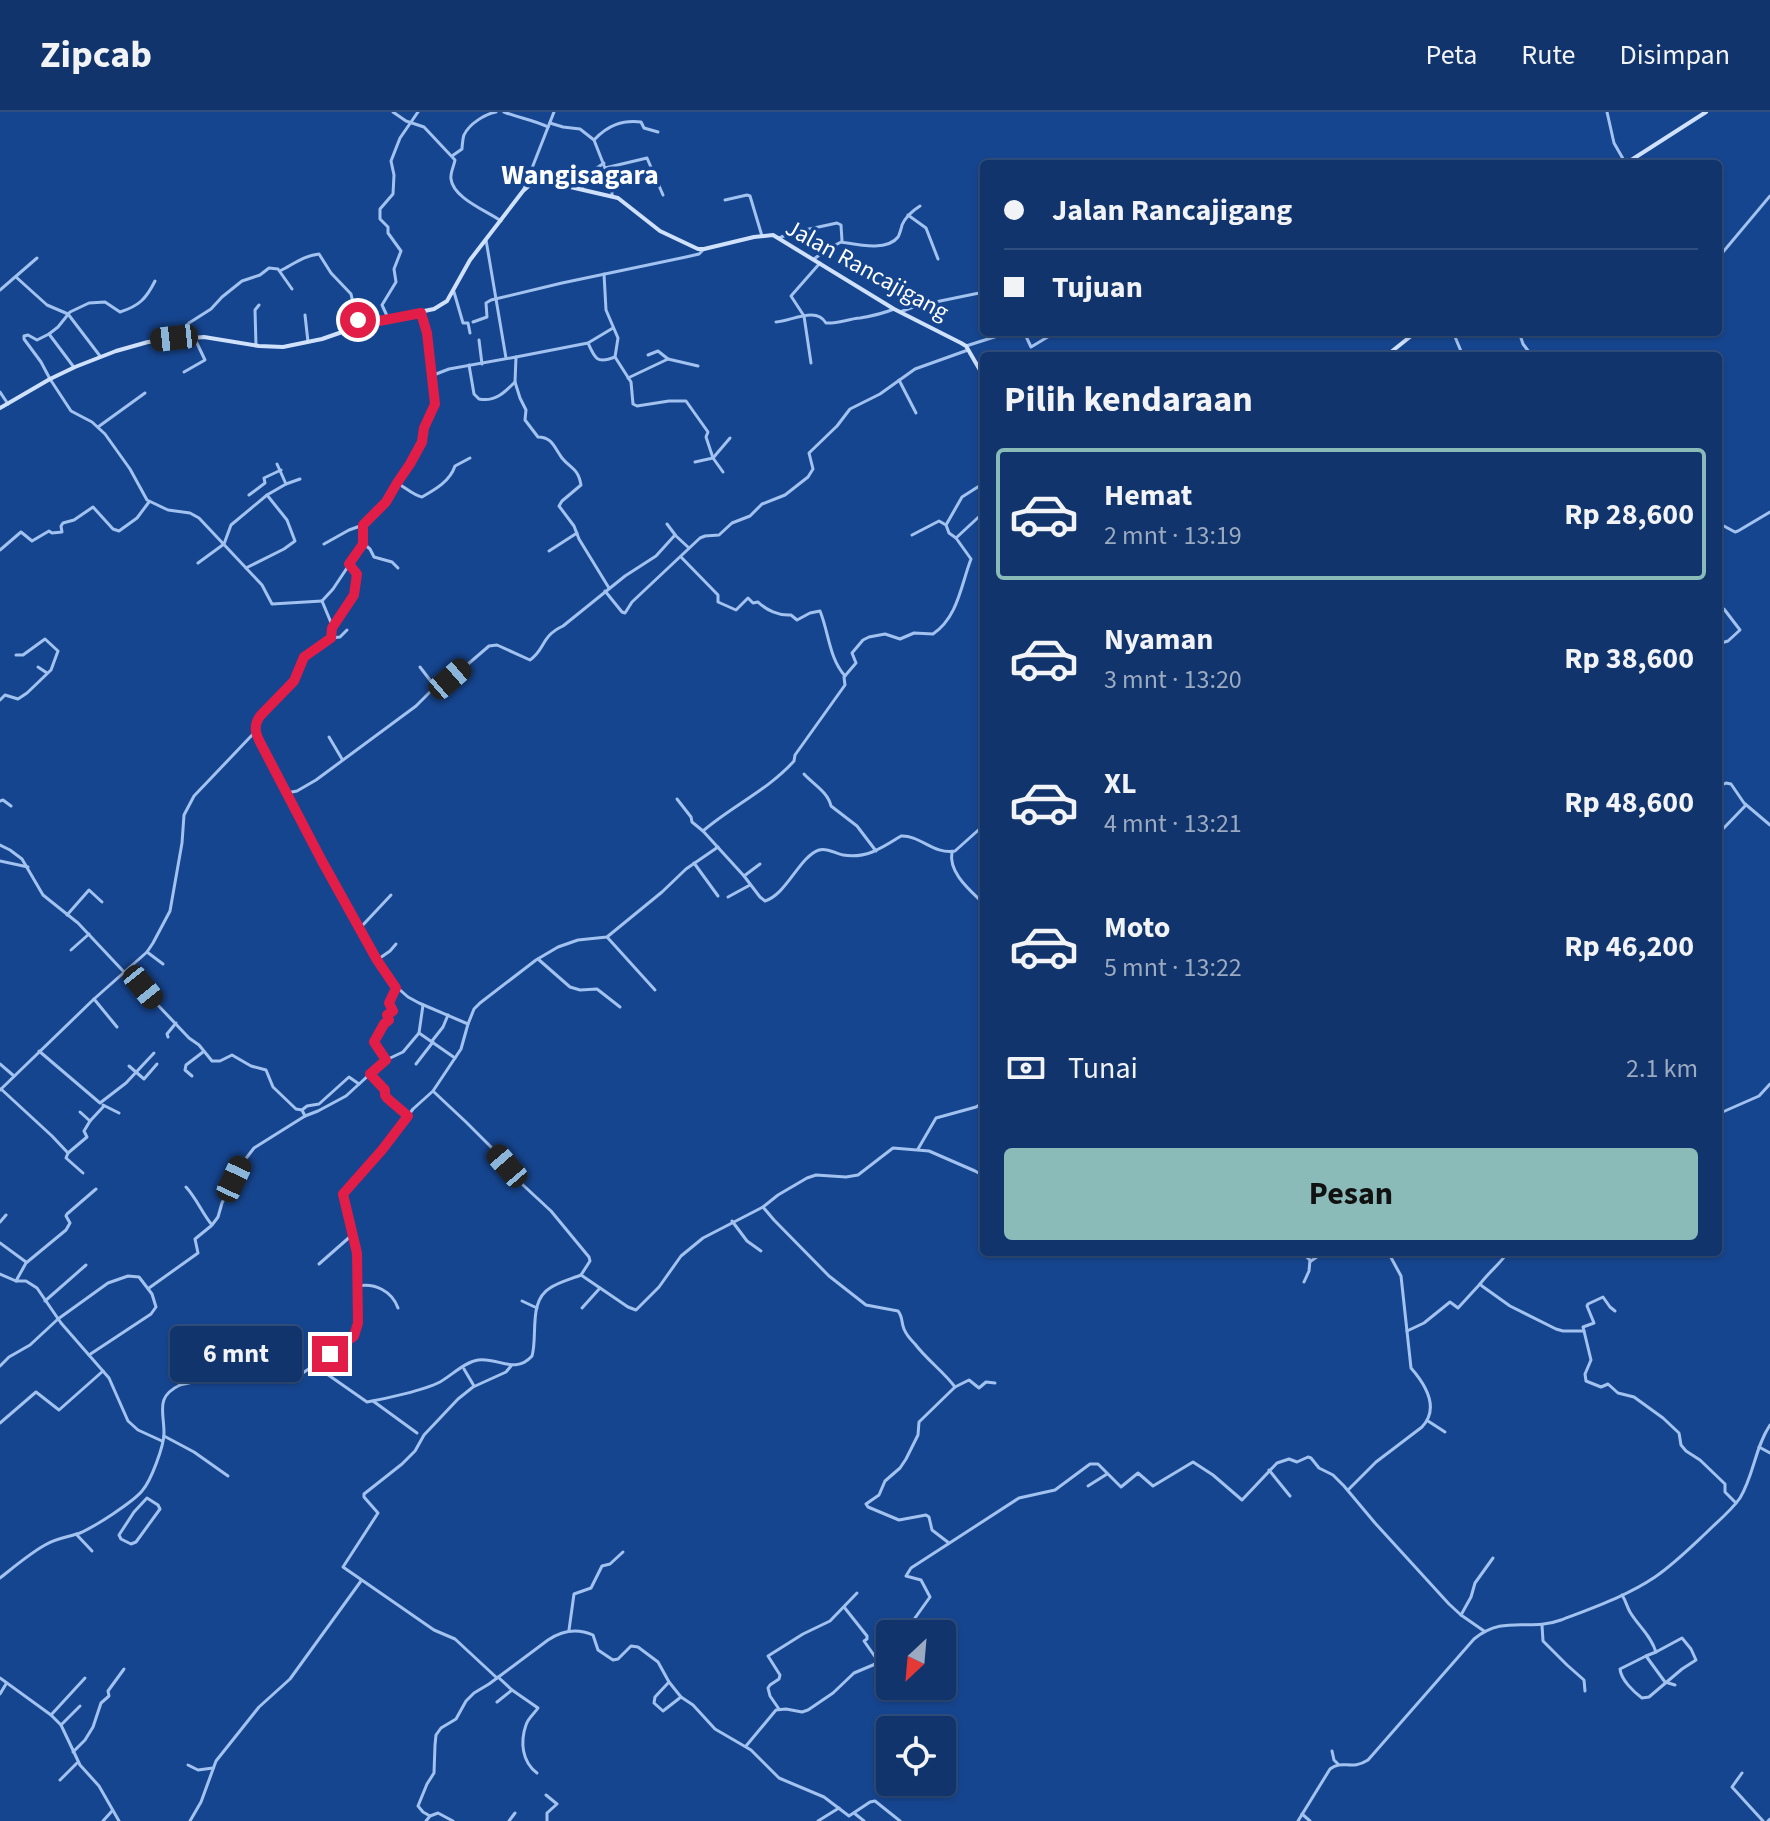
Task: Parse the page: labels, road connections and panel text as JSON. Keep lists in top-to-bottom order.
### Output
{
  "streets": {
    "main road": ["Jalan Rancajigang"]
  },
  "districts": ["Wangisagara"],
  "north": "bottom left",
  "page": {
    "header": "Zipcab",
    "nav": ["Peta", "Rute", "Disimpan"],
    "banner": ["Jalan Rancajigang", "Tujuan"],
    "heading": "Pilih kendaraan",
    "list": [
      {
        "name": "Hemat",
        "note": "2 mnt · 13:19",
        "value": "Rp 28,600"
      },
      {
        "name": "Nyaman",
        "note": "3 mnt · 13:20",
        "value": "Rp 38,600"
      },
      {
        "name": "XL",
        "note": "4 mnt · 13:21",
        "value": "Rp 48,600"
      },
      {
        "name": "Moto",
        "note": "5 mnt · 13:22",
        "value": "Rp 46,200"
      }
    ],
    "pay": ["Tunai", "2.1 km"],
    "buttons": "Pesan",
    "bubble": "6 mnt"
  }
}
